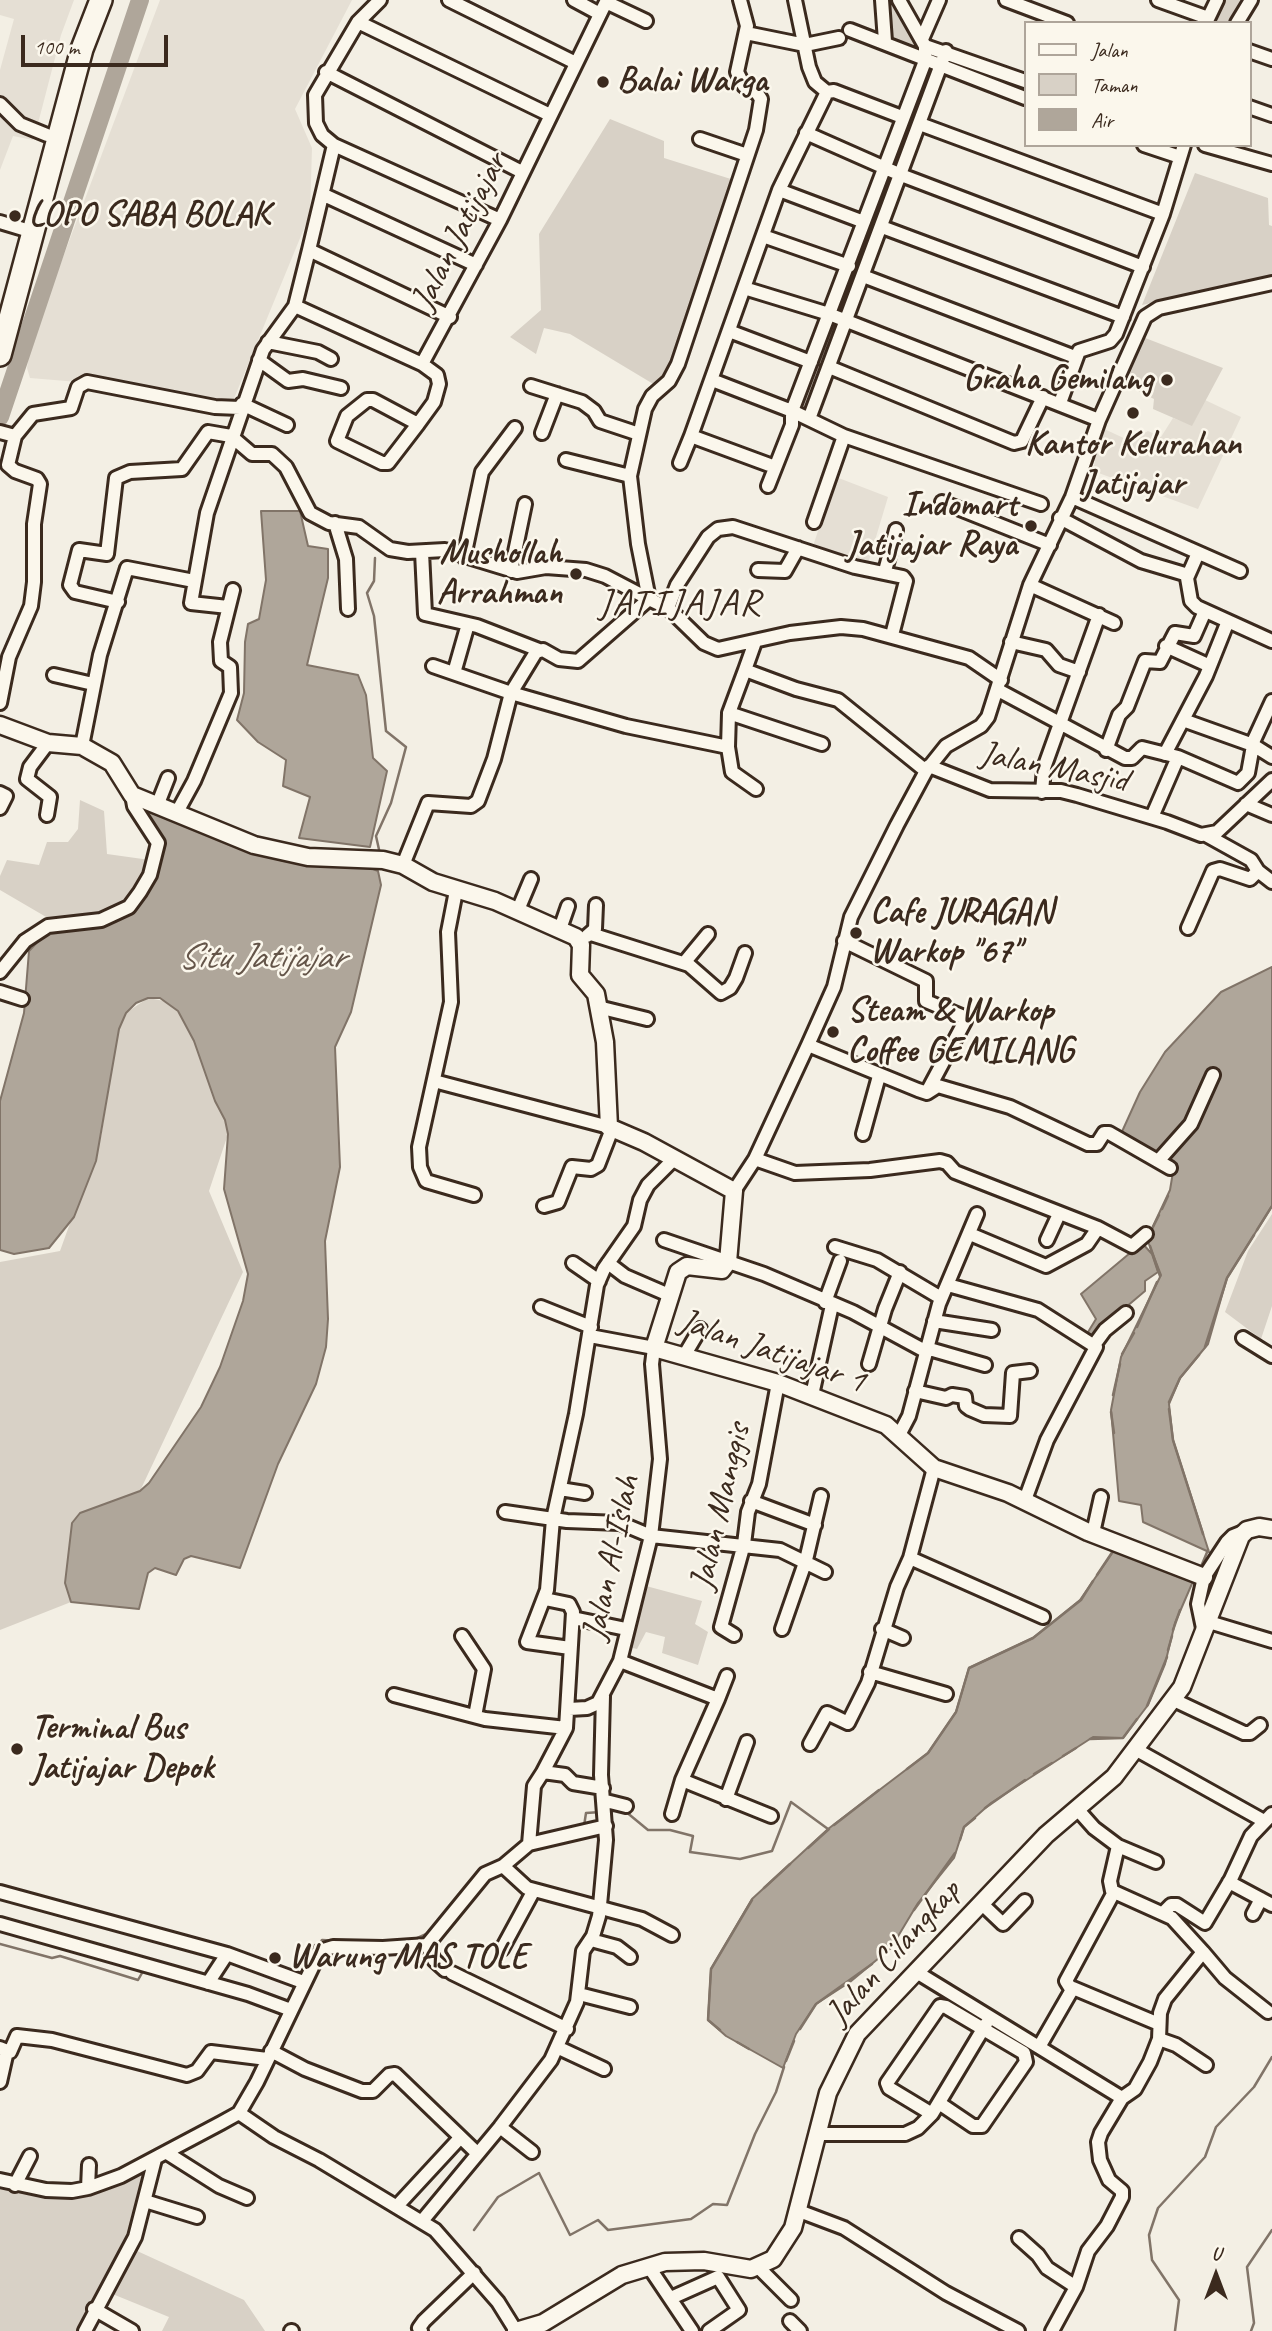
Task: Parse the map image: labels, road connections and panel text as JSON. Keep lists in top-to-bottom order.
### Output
{
  "streets": {
    "street": [
      "Jalan Jatijajar",
      "Jalan Masjid",
      "Jalan Jatijajar 1",
      "Jalan Manggis",
      "Jalan Al-Islah",
      "Jalan Cilangkap"
    ]
  },
  "crossings": [
    ["Jalan Jatijajar 1", "Jalan Manggis"],
    ["Jalan Jatijajar 1", "Jalan Al-Islah"]
  ],
  "districts": ["JATIJAJAR"],
  "water": ["Situ Jatijajar"],
  "places": [
    "Balai Warga",
    "LOPO SABA BOLAK",
    "Graha Gemilang",
    "Kantor Kelurahan Jatijajar",
    "Indomart Jatijajar Raya",
    "Mushollah Arrahman",
    "Cafe JURAGAN Warkop \"67\"",
    "Steam & Warkop Coffee GEMILANG",
    "Terminal Bus Jatijajar Depok",
    "Warung MAS TOLE"
  ],
  "legend": ["Jalan", "Taman", "Air"],
  "scale_bar": "100 m",
  "north": "top"
}
